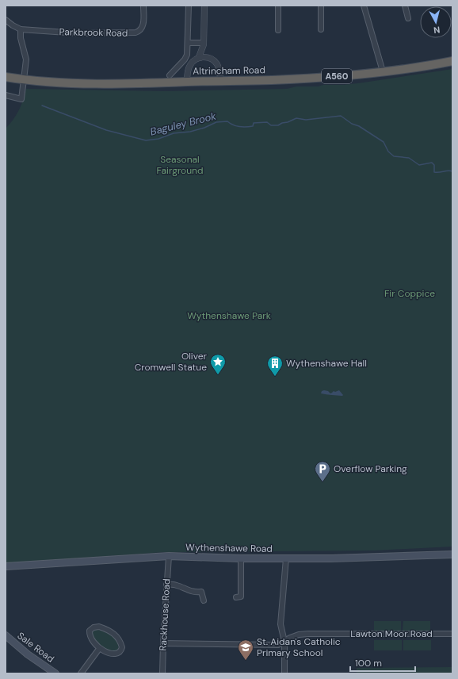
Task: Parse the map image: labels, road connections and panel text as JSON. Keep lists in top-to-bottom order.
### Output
{
  "streets": {
    "highway": ["Altrincham Road", "A560"],
    "main road": ["Wythenshawe Road", "Sale Road"],
    "street": ["Parkbrook Road", "Rackhouse Road", "Lawton Moor Road"]
  },
  "crossings": [
    ["Wythenshawe Road", "Rackhouse Road"],
    ["Rackhouse Road", "Lawton Moor Road"]
  ],
  "water": ["Baguley Brook"],
  "parks": ["Seasonal Fairground", "Fir Coppice", "Wythenshawe Park"],
  "places": {
    "place": ["Oliver Cromwell Statue"],
    "building": ["Wythenshawe Hall"],
    "parking": ["Overflow Parking"],
    "school or university": ["St. Aidan's Catholic Primary School"]
  },
  "scale_bar": "100 m",
  "north": "bottom"
}
